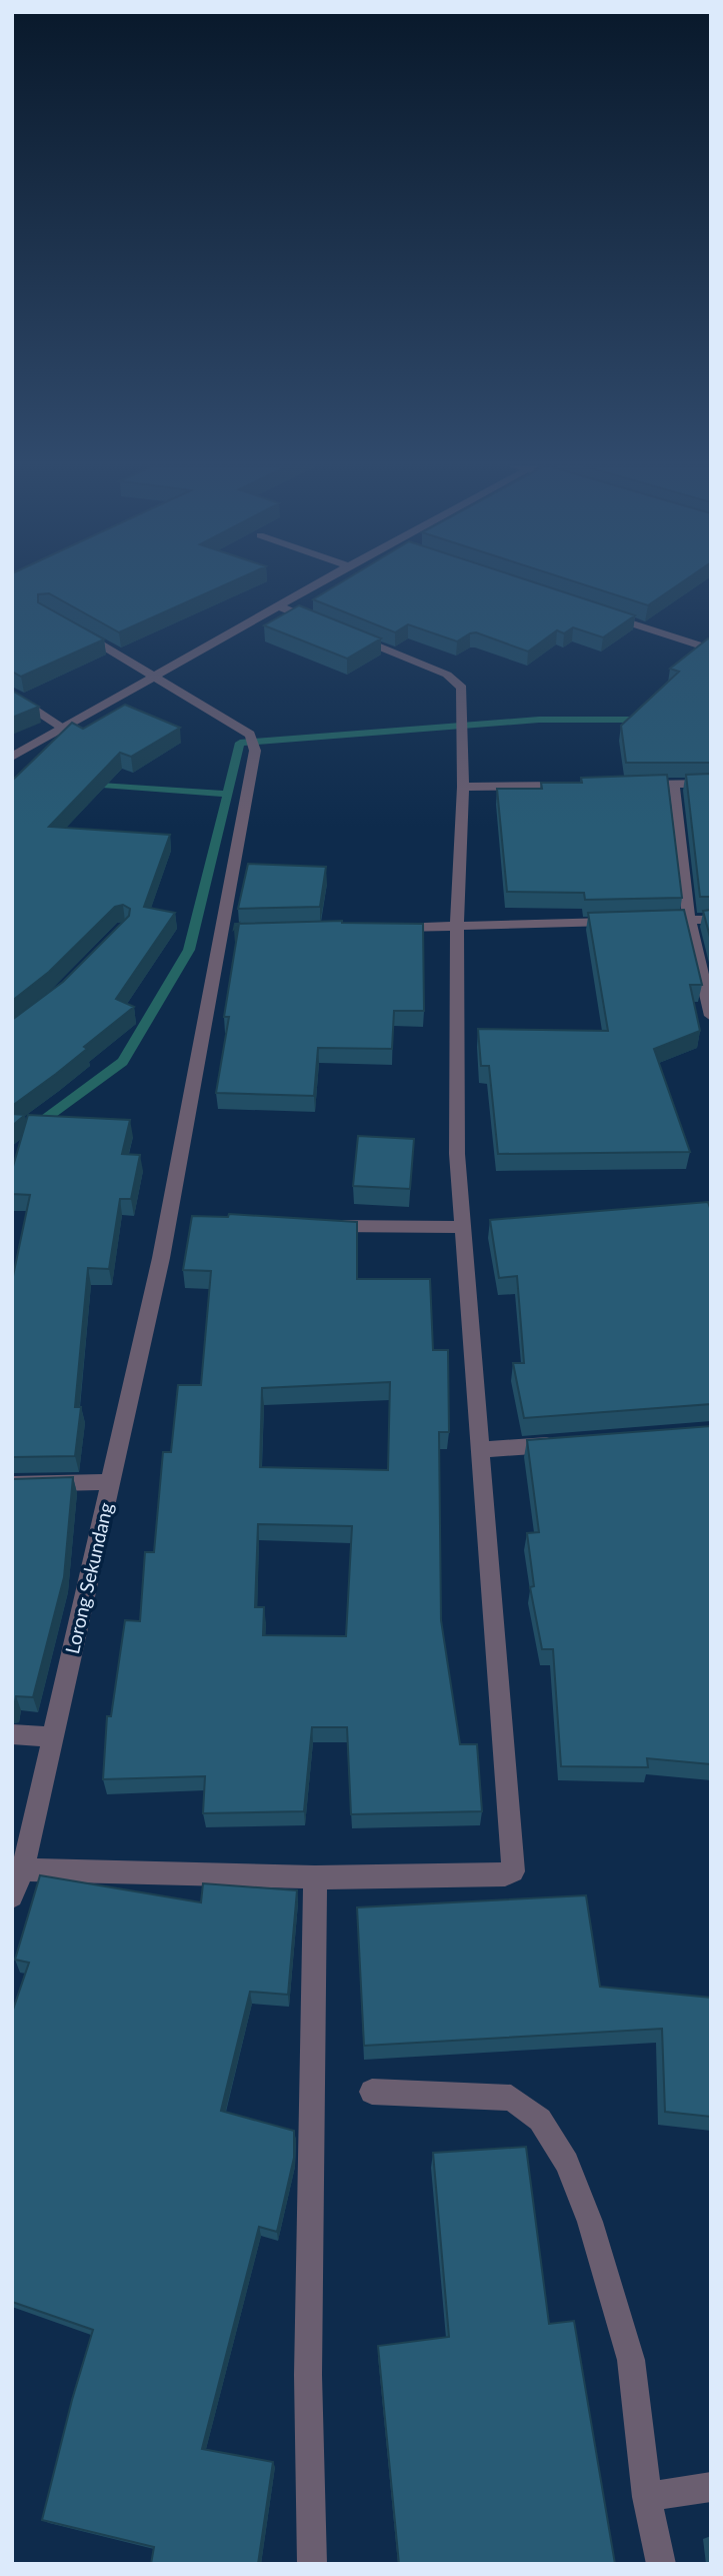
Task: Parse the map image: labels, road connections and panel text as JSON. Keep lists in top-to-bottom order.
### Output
{
  "streets": {
    "street": ["Lorong Sekundang"]
  }
}
